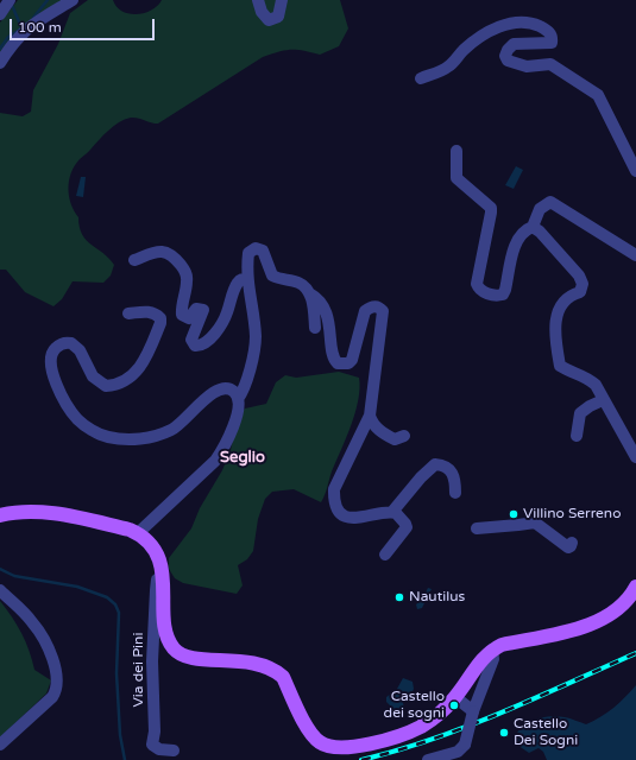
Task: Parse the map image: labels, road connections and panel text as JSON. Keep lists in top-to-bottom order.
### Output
{
  "streets": {
    "street": ["Via dei Pini"]
  },
  "districts": ["Seglio"],
  "places": [
    "Villino Serreno",
    "Nautilus",
    "Castello dei sogni",
    "Castello Dei Sogni"
  ],
  "scale_bar": "100 m"
}
